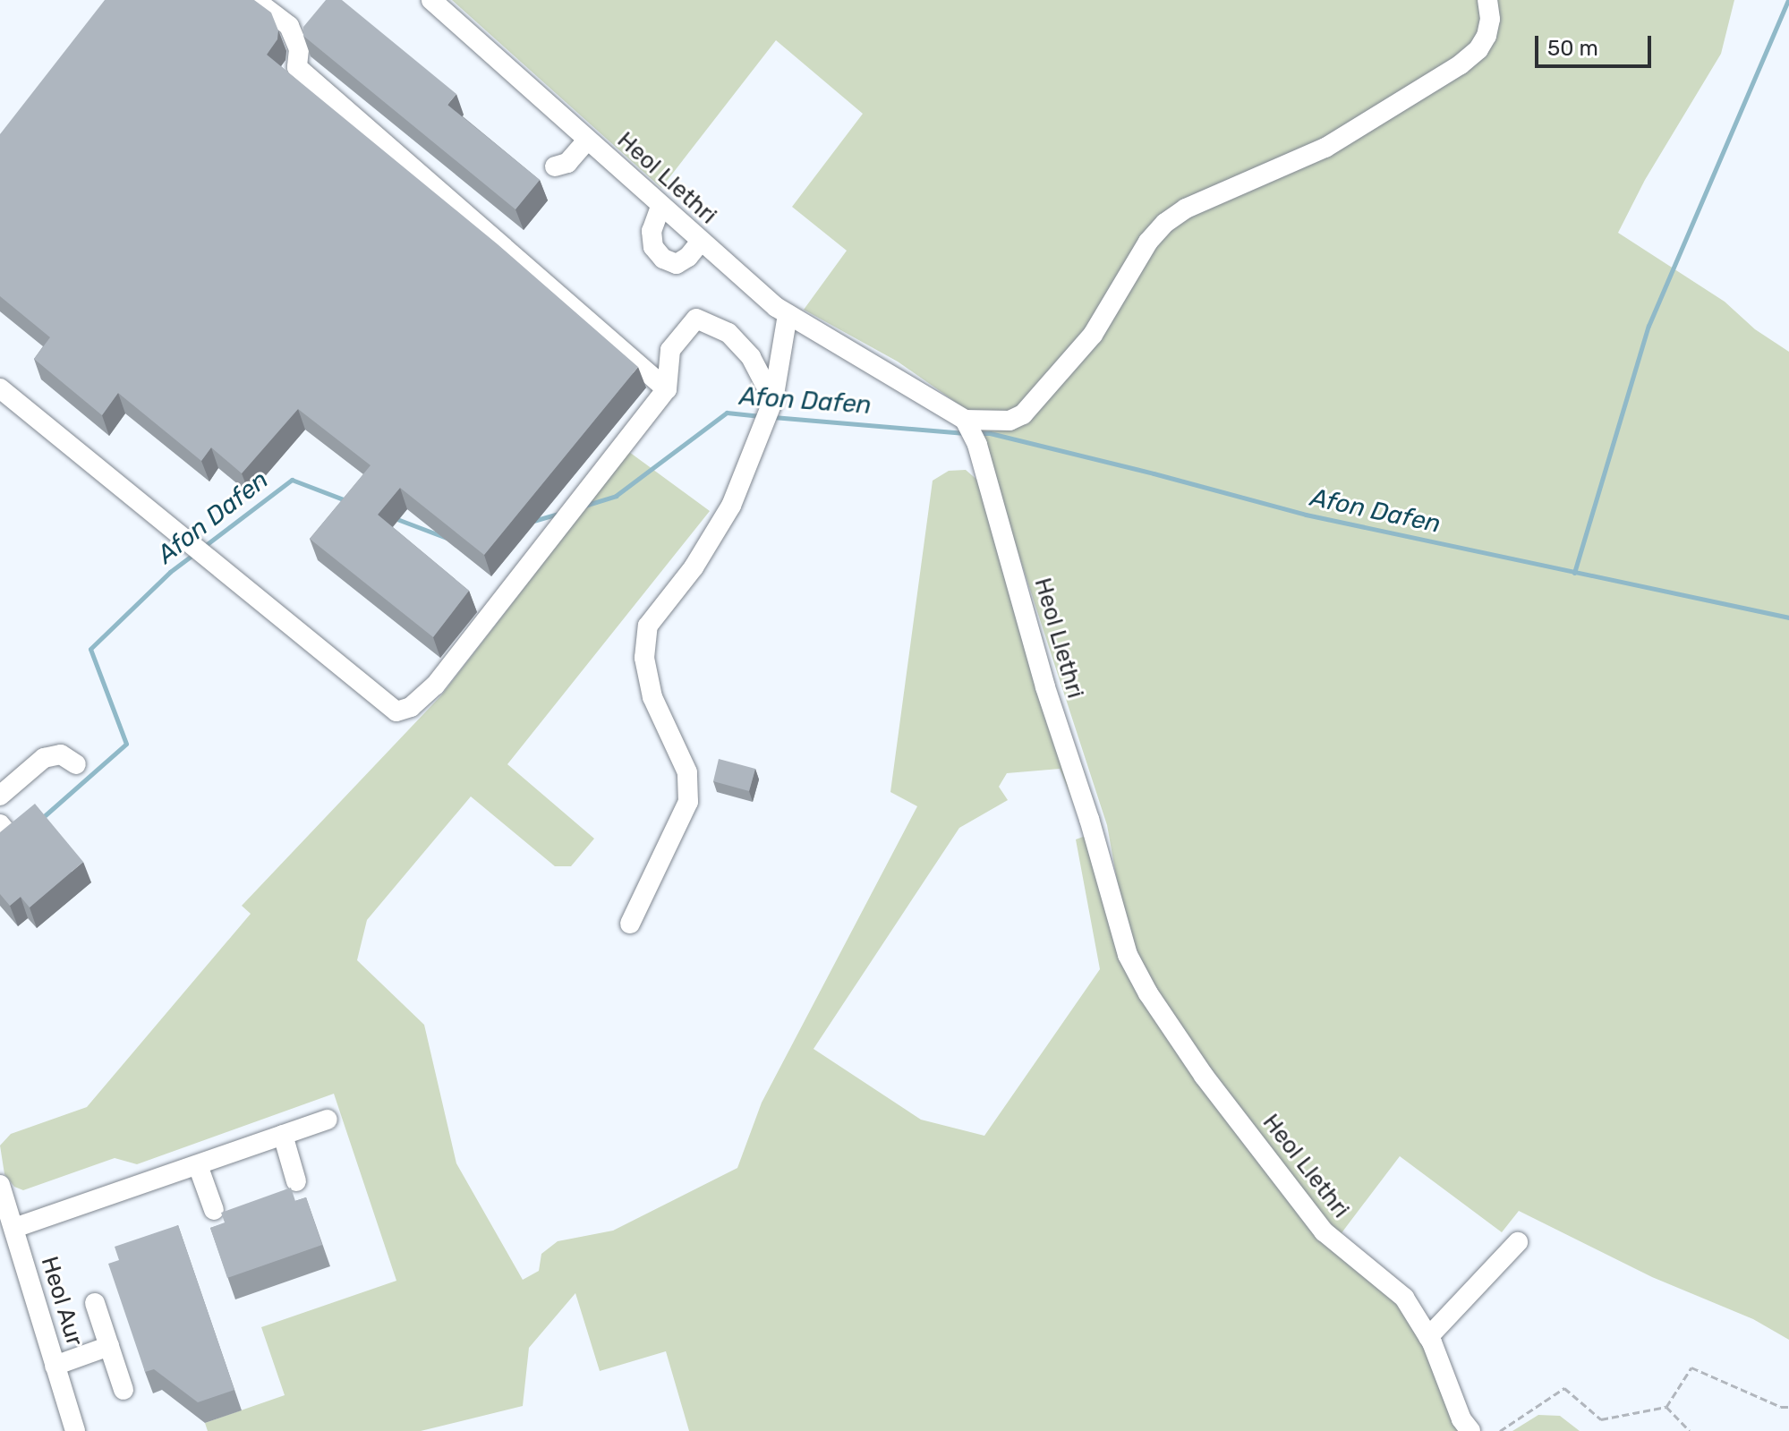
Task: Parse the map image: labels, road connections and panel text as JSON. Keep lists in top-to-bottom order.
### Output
{
  "streets": {
    "street": ["Heol Llethri", "Heol Aur"]
  },
  "water": ["Afon Dafen"],
  "scale_bar": "50 m"
}
